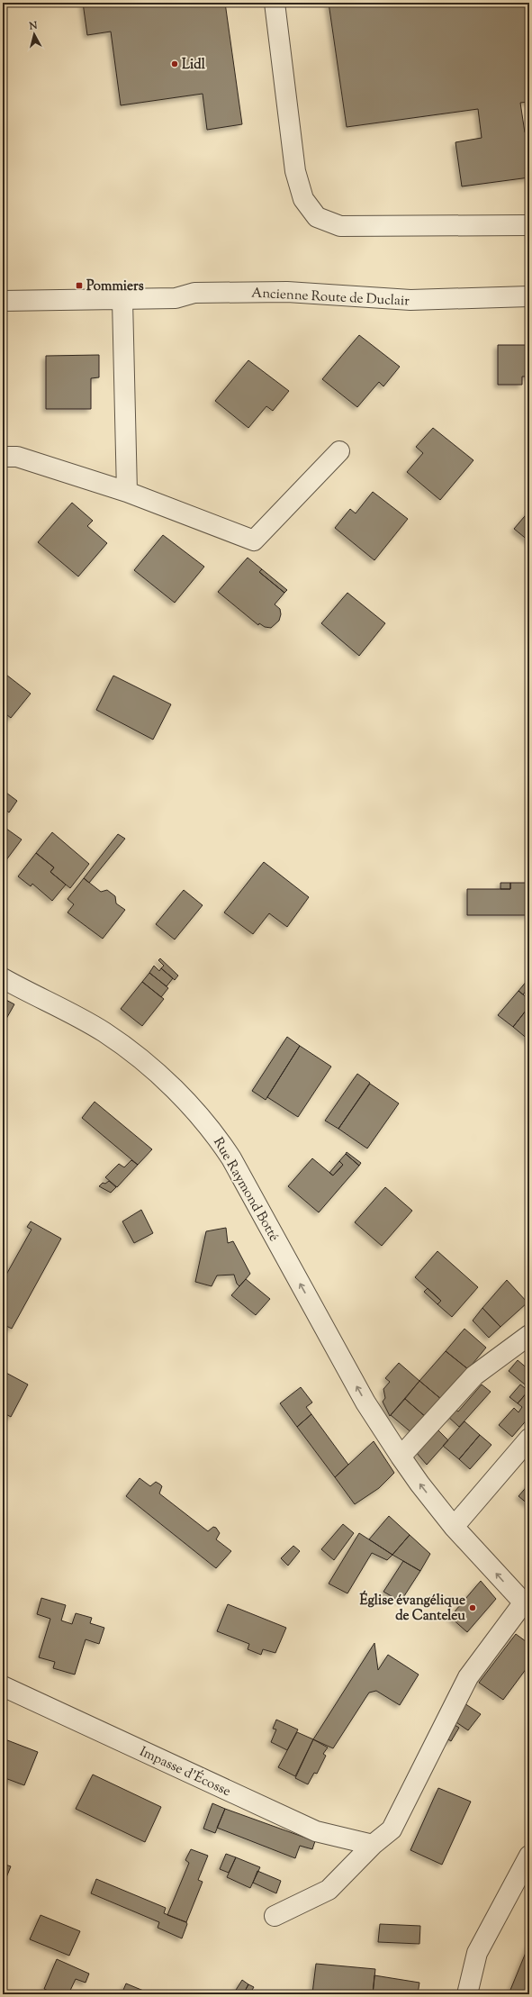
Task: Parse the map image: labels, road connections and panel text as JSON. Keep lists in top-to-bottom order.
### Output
{
  "streets": {
    "street": ["Ancienne Route de Duclair", "Rue Raymond Botté", "Impasse d'Écosse"]
  },
  "one_way": ["Rue Raymond Botté"],
  "places": {
    "other": ["Lidl", "Église évangélique de Canteleu"],
    "transit": ["Pommiers"]
  },
  "north": "top"
}
